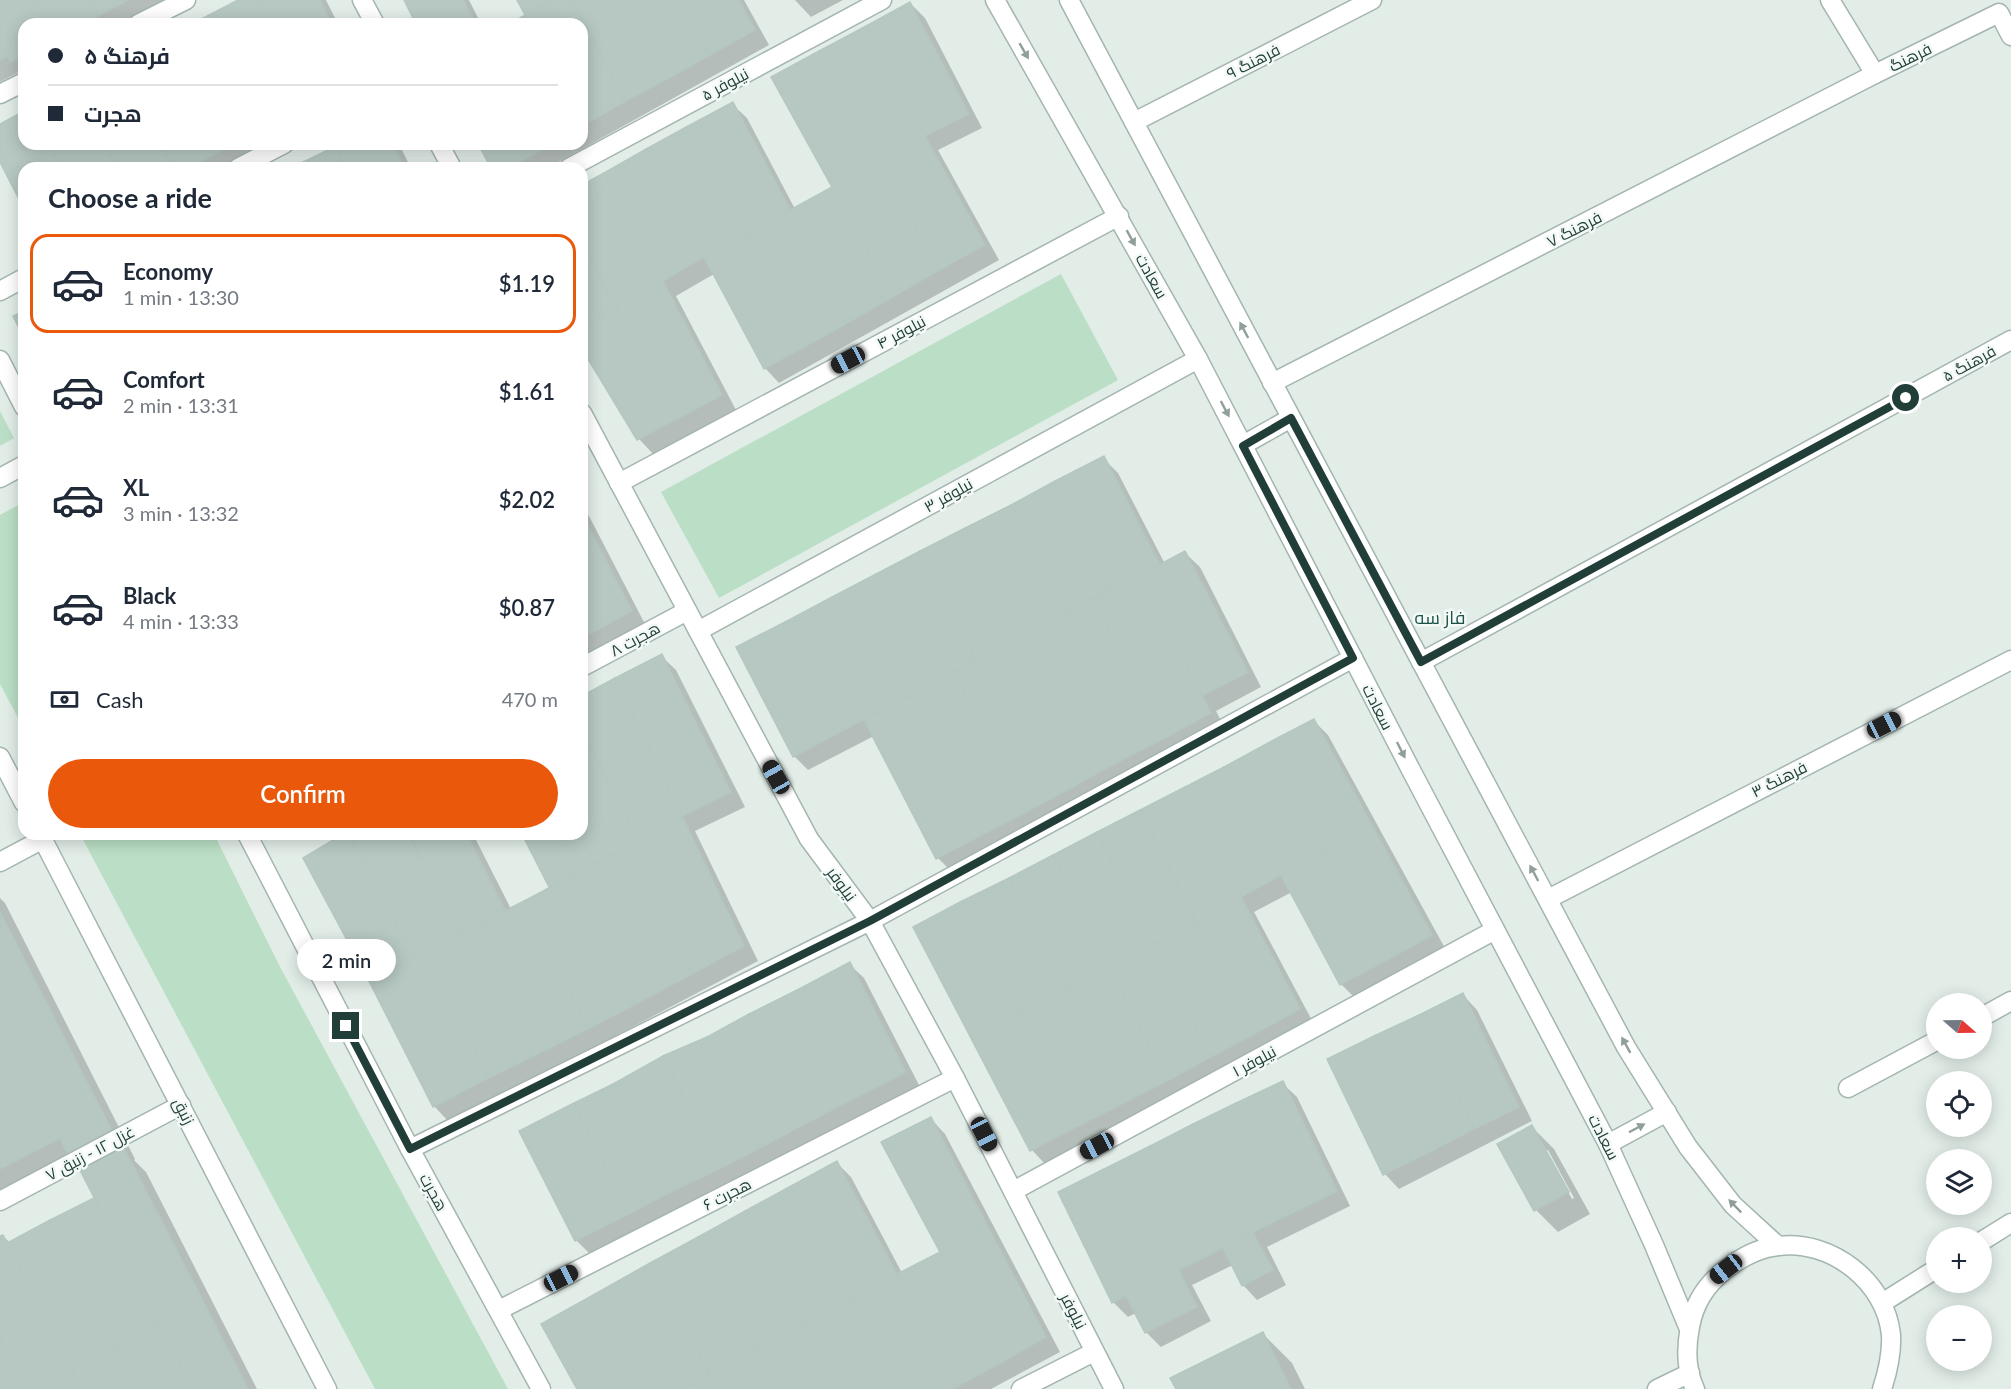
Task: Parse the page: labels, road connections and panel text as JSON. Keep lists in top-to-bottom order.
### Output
{
  "streets": {
    "street": [
      "فرهنگ",
      "فرهنگ ۹",
      "نیلوفر ۵",
      "فرهنگ ۷",
      "سعادت",
      "نیلوفر ۴",
      "فرهنگ ۵",
      "نیلوفر ۳",
      "هجرت ۸",
      "فرهنگ ۳",
      "نیلوفر",
      "نیلوفر ۱",
      "زنبق",
      "غزل ۱۲ - زنبق ۷",
      "هجرت",
      "هجرت ۶"
    ]
  },
  "crossings": [
    ["فرهنگ", "فرهنگ ۷"],
    ["سعادت", "نیلوفر ۴"],
    ["سعادت", "نیلوفر ۳"],
    ["سعادت", "نیلوفر ۱"],
    ["نیلوفر ۴", "نیلوفر"],
    ["نیلوفر ۳", "نیلوفر"],
    ["هجرت ۸", "نیلوفر"],
    ["نیلوفر", "نیلوفر ۱"],
    ["نیلوفر", "هجرت ۶"],
    ["زنبق", "غزل ۱۲ - زنبق ۷"],
    ["هجرت", "هجرت ۶"]
  ],
  "districts": ["فاز سه"],
  "north": "right",
  "page": {
    "banner": ["فرهنگ ۵", "هجرت"],
    "heading": "Choose a ride",
    "list": [
      {
        "name": "Economy",
        "note": "1 min · 13:30",
        "value": "$1.19"
      },
      {
        "name": "Comfort",
        "note": "2 min · 13:31",
        "value": "$1.61"
      },
      {
        "name": "XL",
        "note": "3 min · 13:32",
        "value": "$2.02"
      },
      {
        "name": "Black",
        "note": "4 min · 13:33",
        "value": "$0.87"
      }
    ],
    "pay": ["Cash", "470 m"],
    "buttons": "Confirm",
    "bubble": "2 min",
    "map_buttons": ["+", "−"]
  }
}
